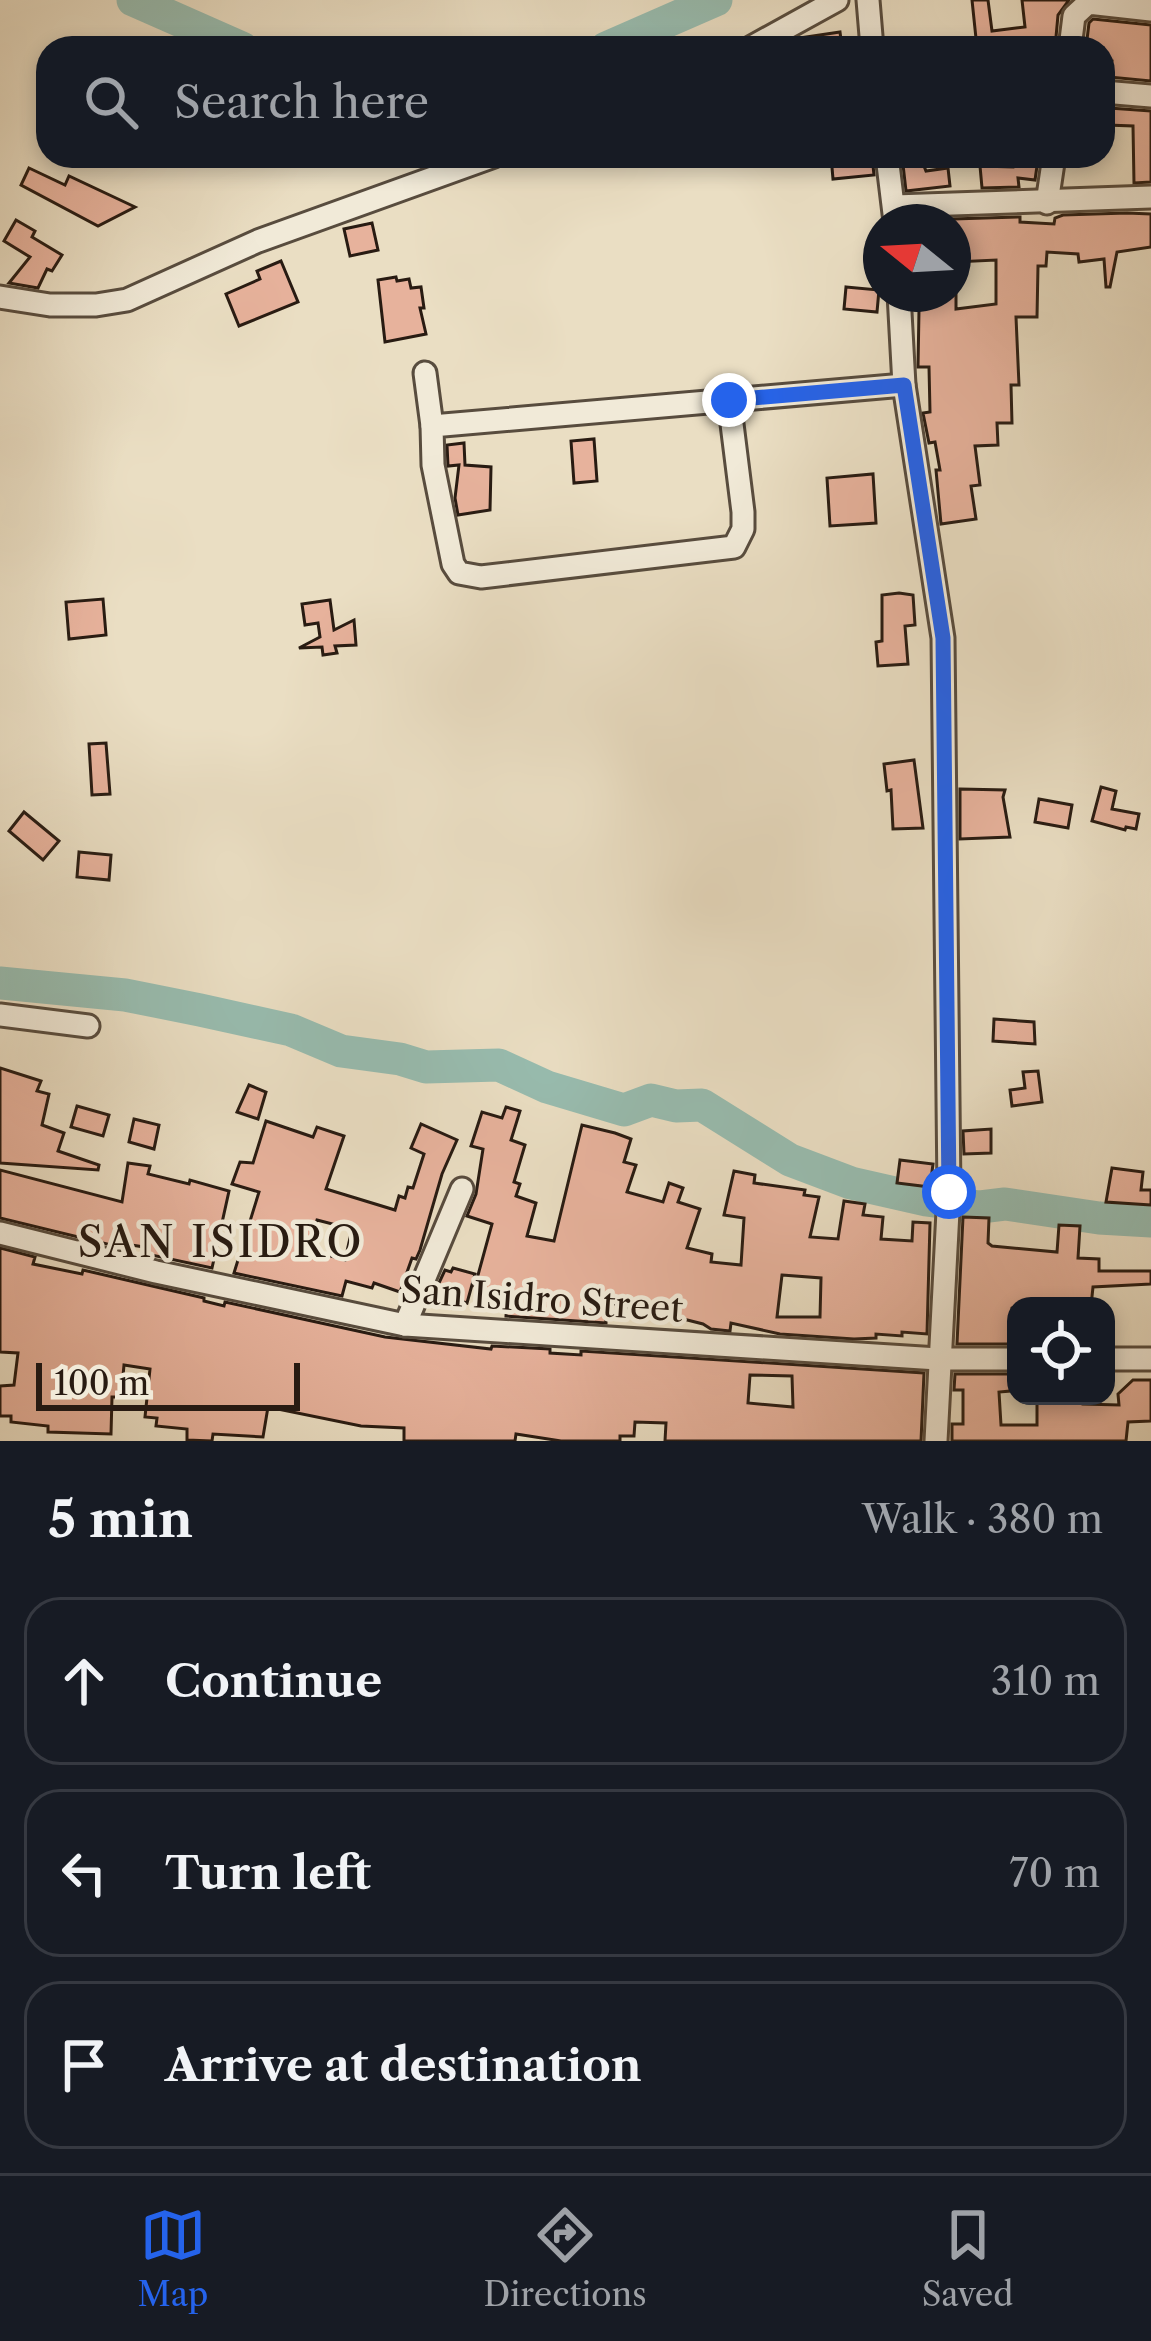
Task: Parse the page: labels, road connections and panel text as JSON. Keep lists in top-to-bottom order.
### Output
{
  "streets": {
    "street": ["San Isidro Street"]
  },
  "districts": ["SAN ISIDRO"],
  "scale_bar": "100 m",
  "north": "left",
  "page": {
    "search": "Search here",
    "scale": "100 m",
    "heading": ["5 min", "Walk · 380 m"],
    "list": [
      ["Continue", "310 m"],
      ["Turn left", "70 m"],
      "Arrive at destination"
    ],
    "nav": ["Map", "Directions", "Saved"]
  }
}
